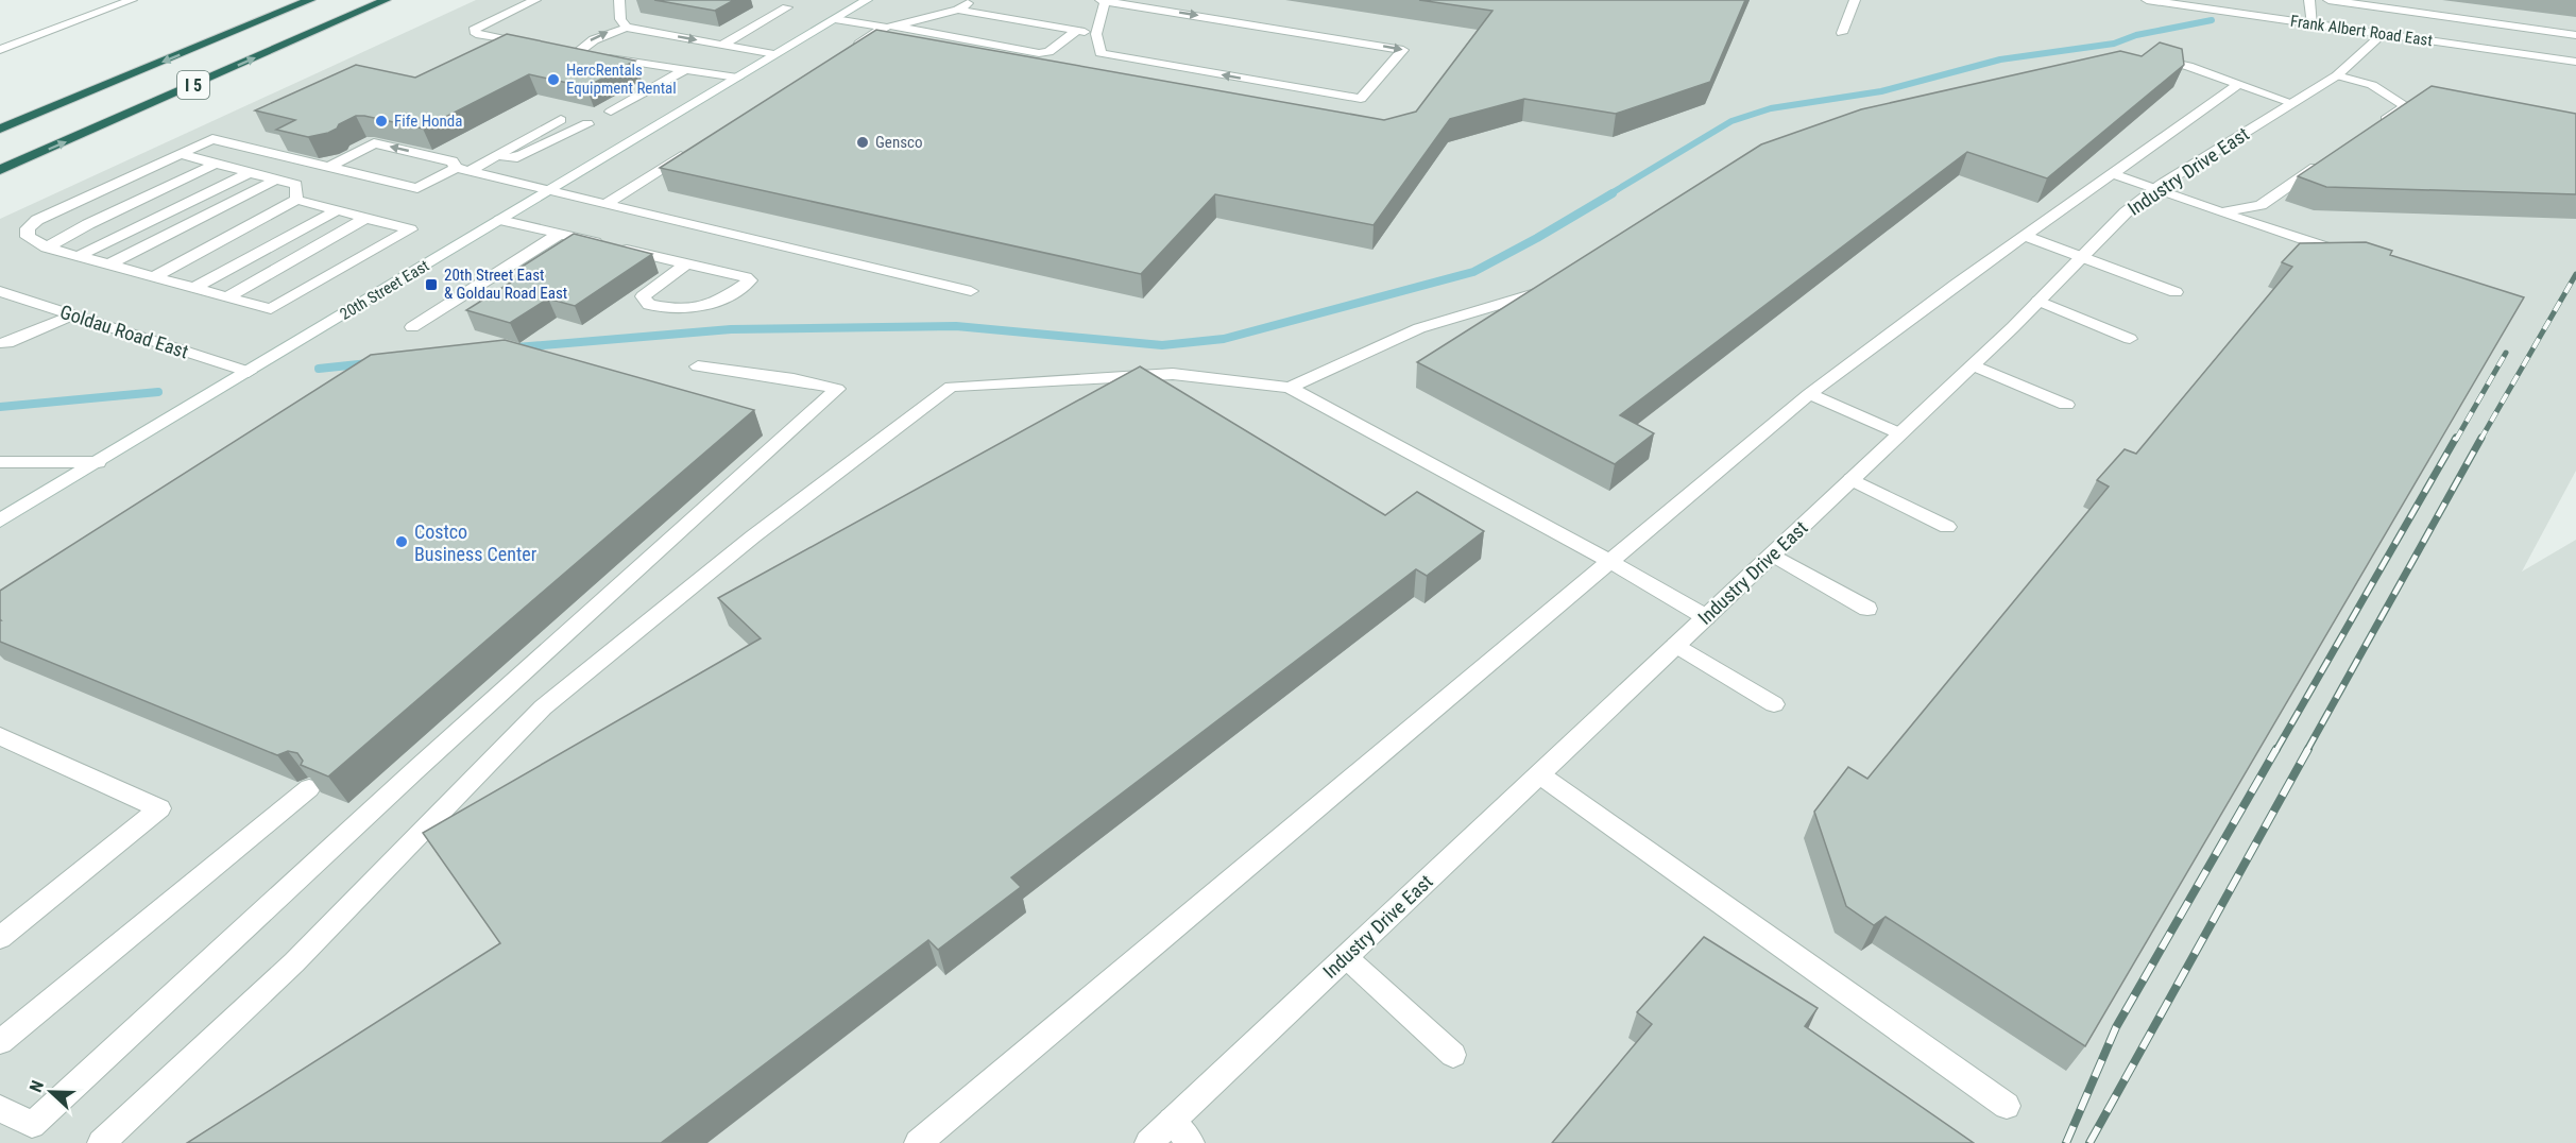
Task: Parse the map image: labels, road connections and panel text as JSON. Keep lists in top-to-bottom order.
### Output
{
  "streets": {
    "highway": ["I 5"],
    "street": [
      "Frank Albert Road East",
      "Industry Drive East",
      "20th Street East",
      "Goldau Road East"
    ]
  },
  "crossings": [
    ["Frank Albert Road East", "Industry Drive East"],
    ["20th Street East", "Goldau Road East"]
  ],
  "places": {
    "other": [
      "HercRentals Equipment Rental",
      "Fife Honda",
      "Gensco",
      "Costco Business Center"
    ],
    "transit": ["20th Street East & Goldau Road East"]
  },
  "north": "left"
}
